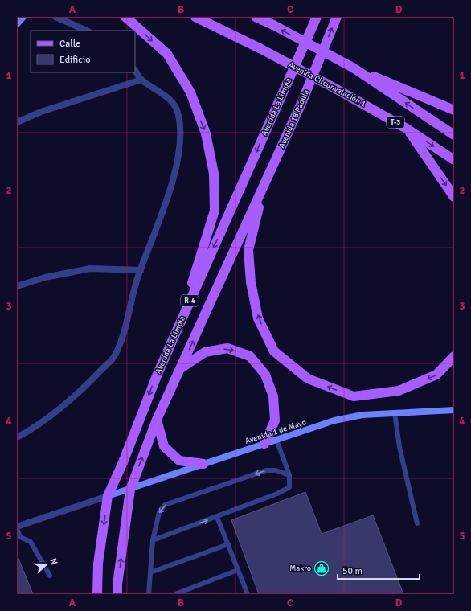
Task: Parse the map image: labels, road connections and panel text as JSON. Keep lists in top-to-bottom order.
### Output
{
  "streets": {
    "main road": [
      "Avenida Circunvalación 1",
      "Avenida La Limpia",
      "Avenida 18 Padilla",
      "T-3",
      "R-4"
    ],
    "street": ["Avenida 1 de Mayo"]
  },
  "crossings": [
    ["Avenida La Limpia", "Avenida 1 de Mayo"],
    ["Avenida 18 Padilla", "R-4"],
    ["R-4", "Avenida 1 de Mayo"]
  ],
  "one_way": ["Avenida 18 Padilla"],
  "places": {
    "shop": ["Makro"]
  },
  "legend": ["Calle", "Edificio"],
  "scale_bar": "50 m",
  "north": "right",
  "grid": {
    "columns": [
      "A",
      "B",
      "C",
      "D"
    ],
    "rows": [
      "1",
      "2",
      "3",
      "4",
      "5"
    ]
  }
}
